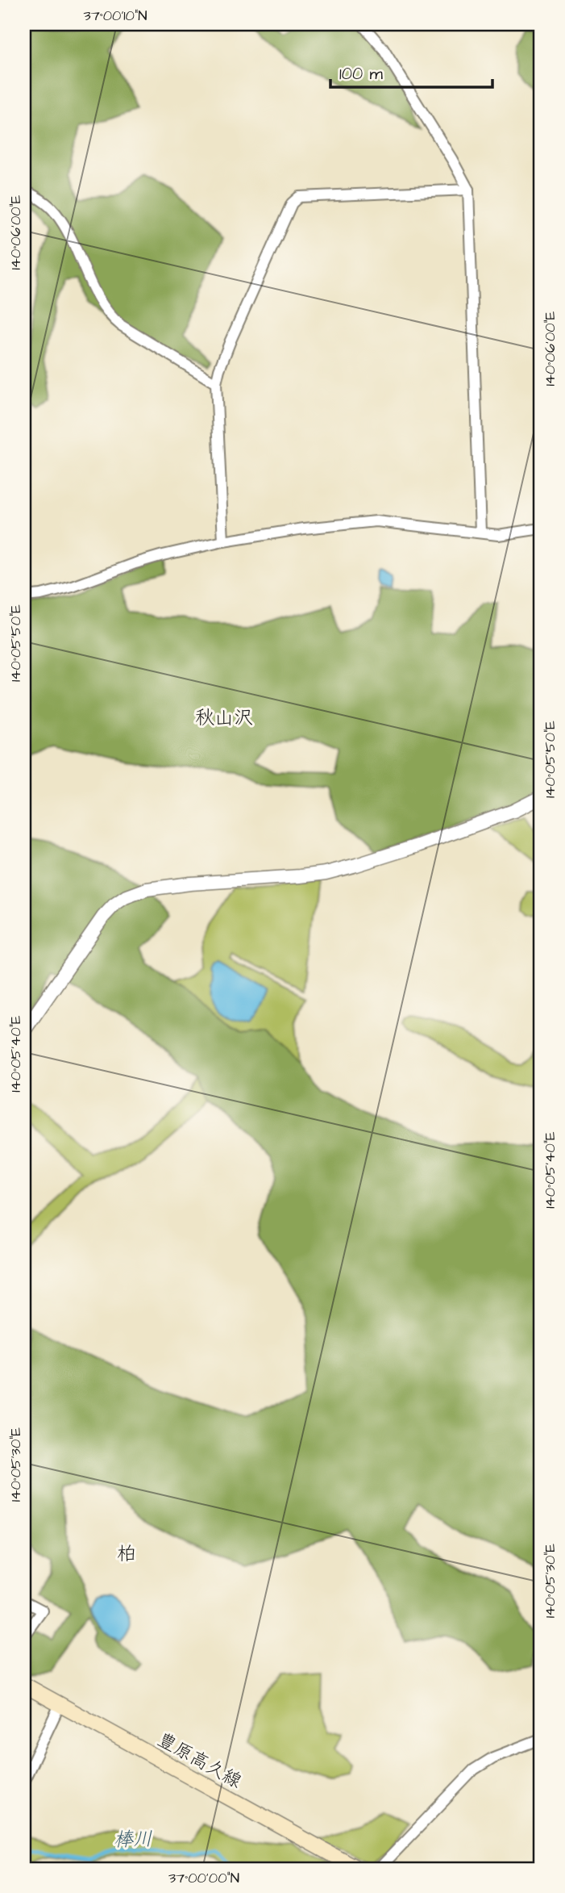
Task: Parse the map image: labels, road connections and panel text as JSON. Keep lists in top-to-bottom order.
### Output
{
  "streets": {
    "main road": ["豊原高久線"]
  },
  "districts": ["秋山沢", "柏"],
  "water": ["棒川"],
  "scale_bar": "100 m",
  "coordinates": [
    "37°00'10\"N",
    "140°06'00\"E",
    "140°05'50\"E",
    "140°05'40\"E",
    "140°05'30\"E",
    "37°00'00\"N"
  ]
}
